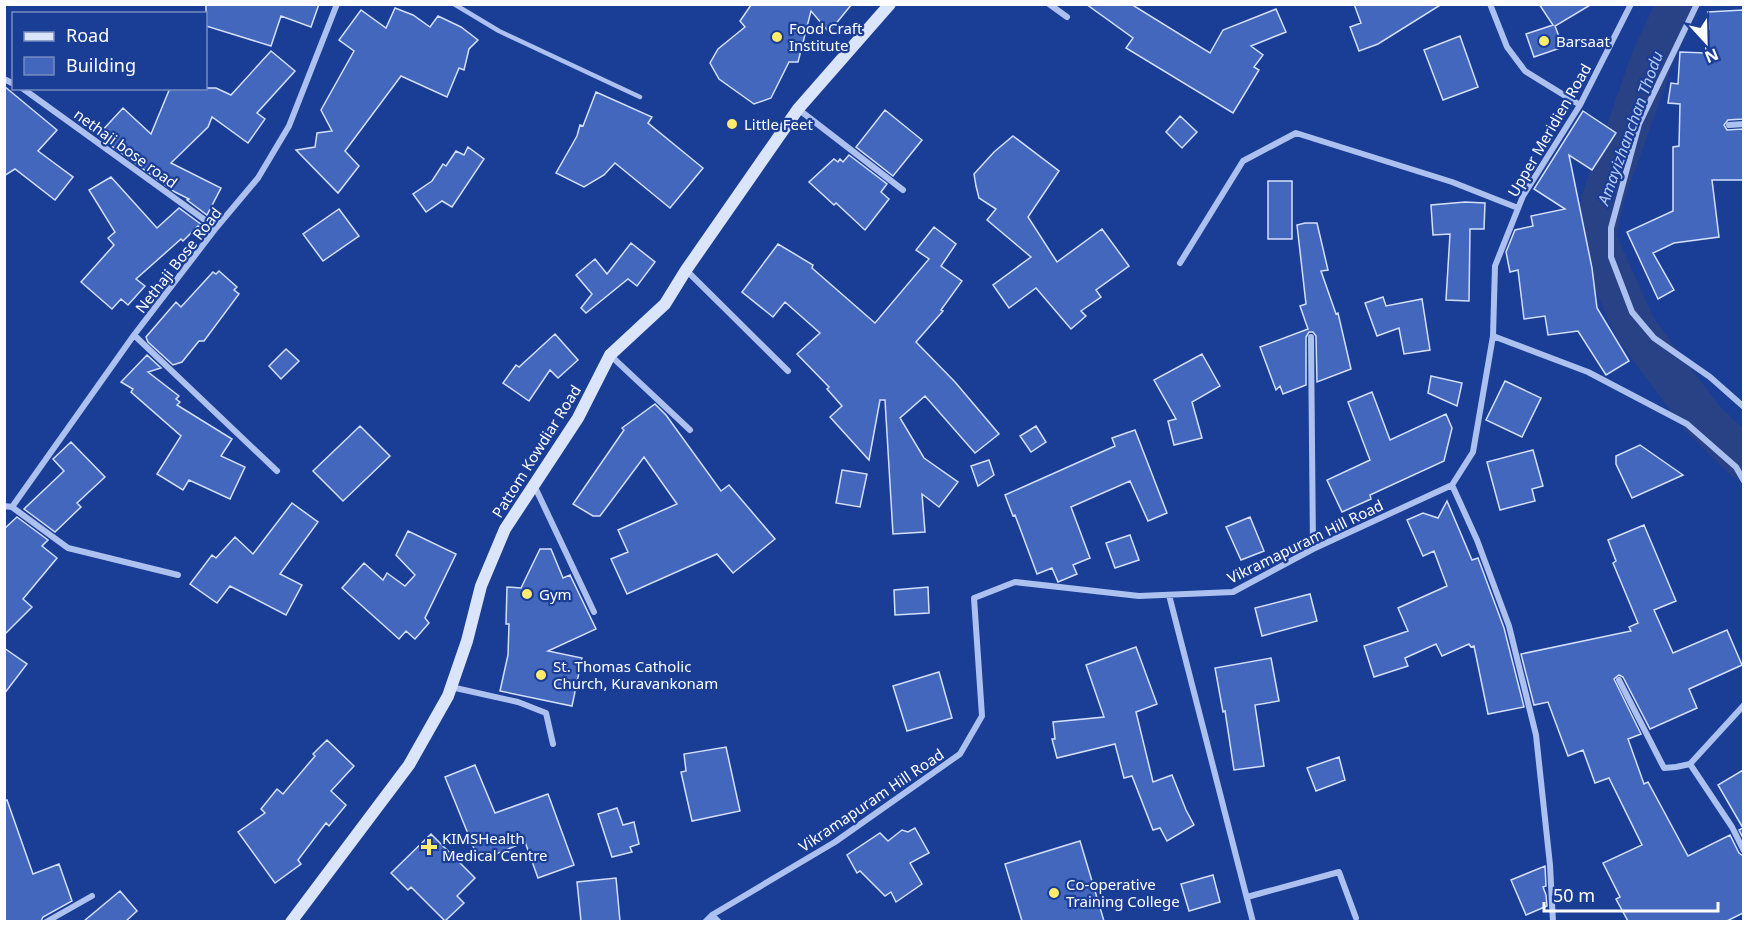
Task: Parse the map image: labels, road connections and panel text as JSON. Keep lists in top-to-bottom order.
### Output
{
  "streets": {
    "main road": ["Pattom Kowdiar Road"],
    "street": [
      "Upper Meridien Road",
      "nethaji bose road",
      "Nethaji Bose Road",
      "Vikramapuram Hill Road"
    ]
  },
  "crossings": [
    ["nethaji bose road", "Nethaji Bose Road"]
  ],
  "water": ["Amayizhanchan Thodu"],
  "places": {
    "other": [
      "Food Craft Institute",
      "Barsaat",
      "Little Feet",
      "Gym",
      "St. Thomas Catholic Church, Kuravankonam",
      "Co-operative Training College"
    ],
    "health": ["KIMSHealth Medical Centre"]
  },
  "legend": ["Road", "Building"],
  "scale_bar": "50 m",
  "north": "bottom"
}
